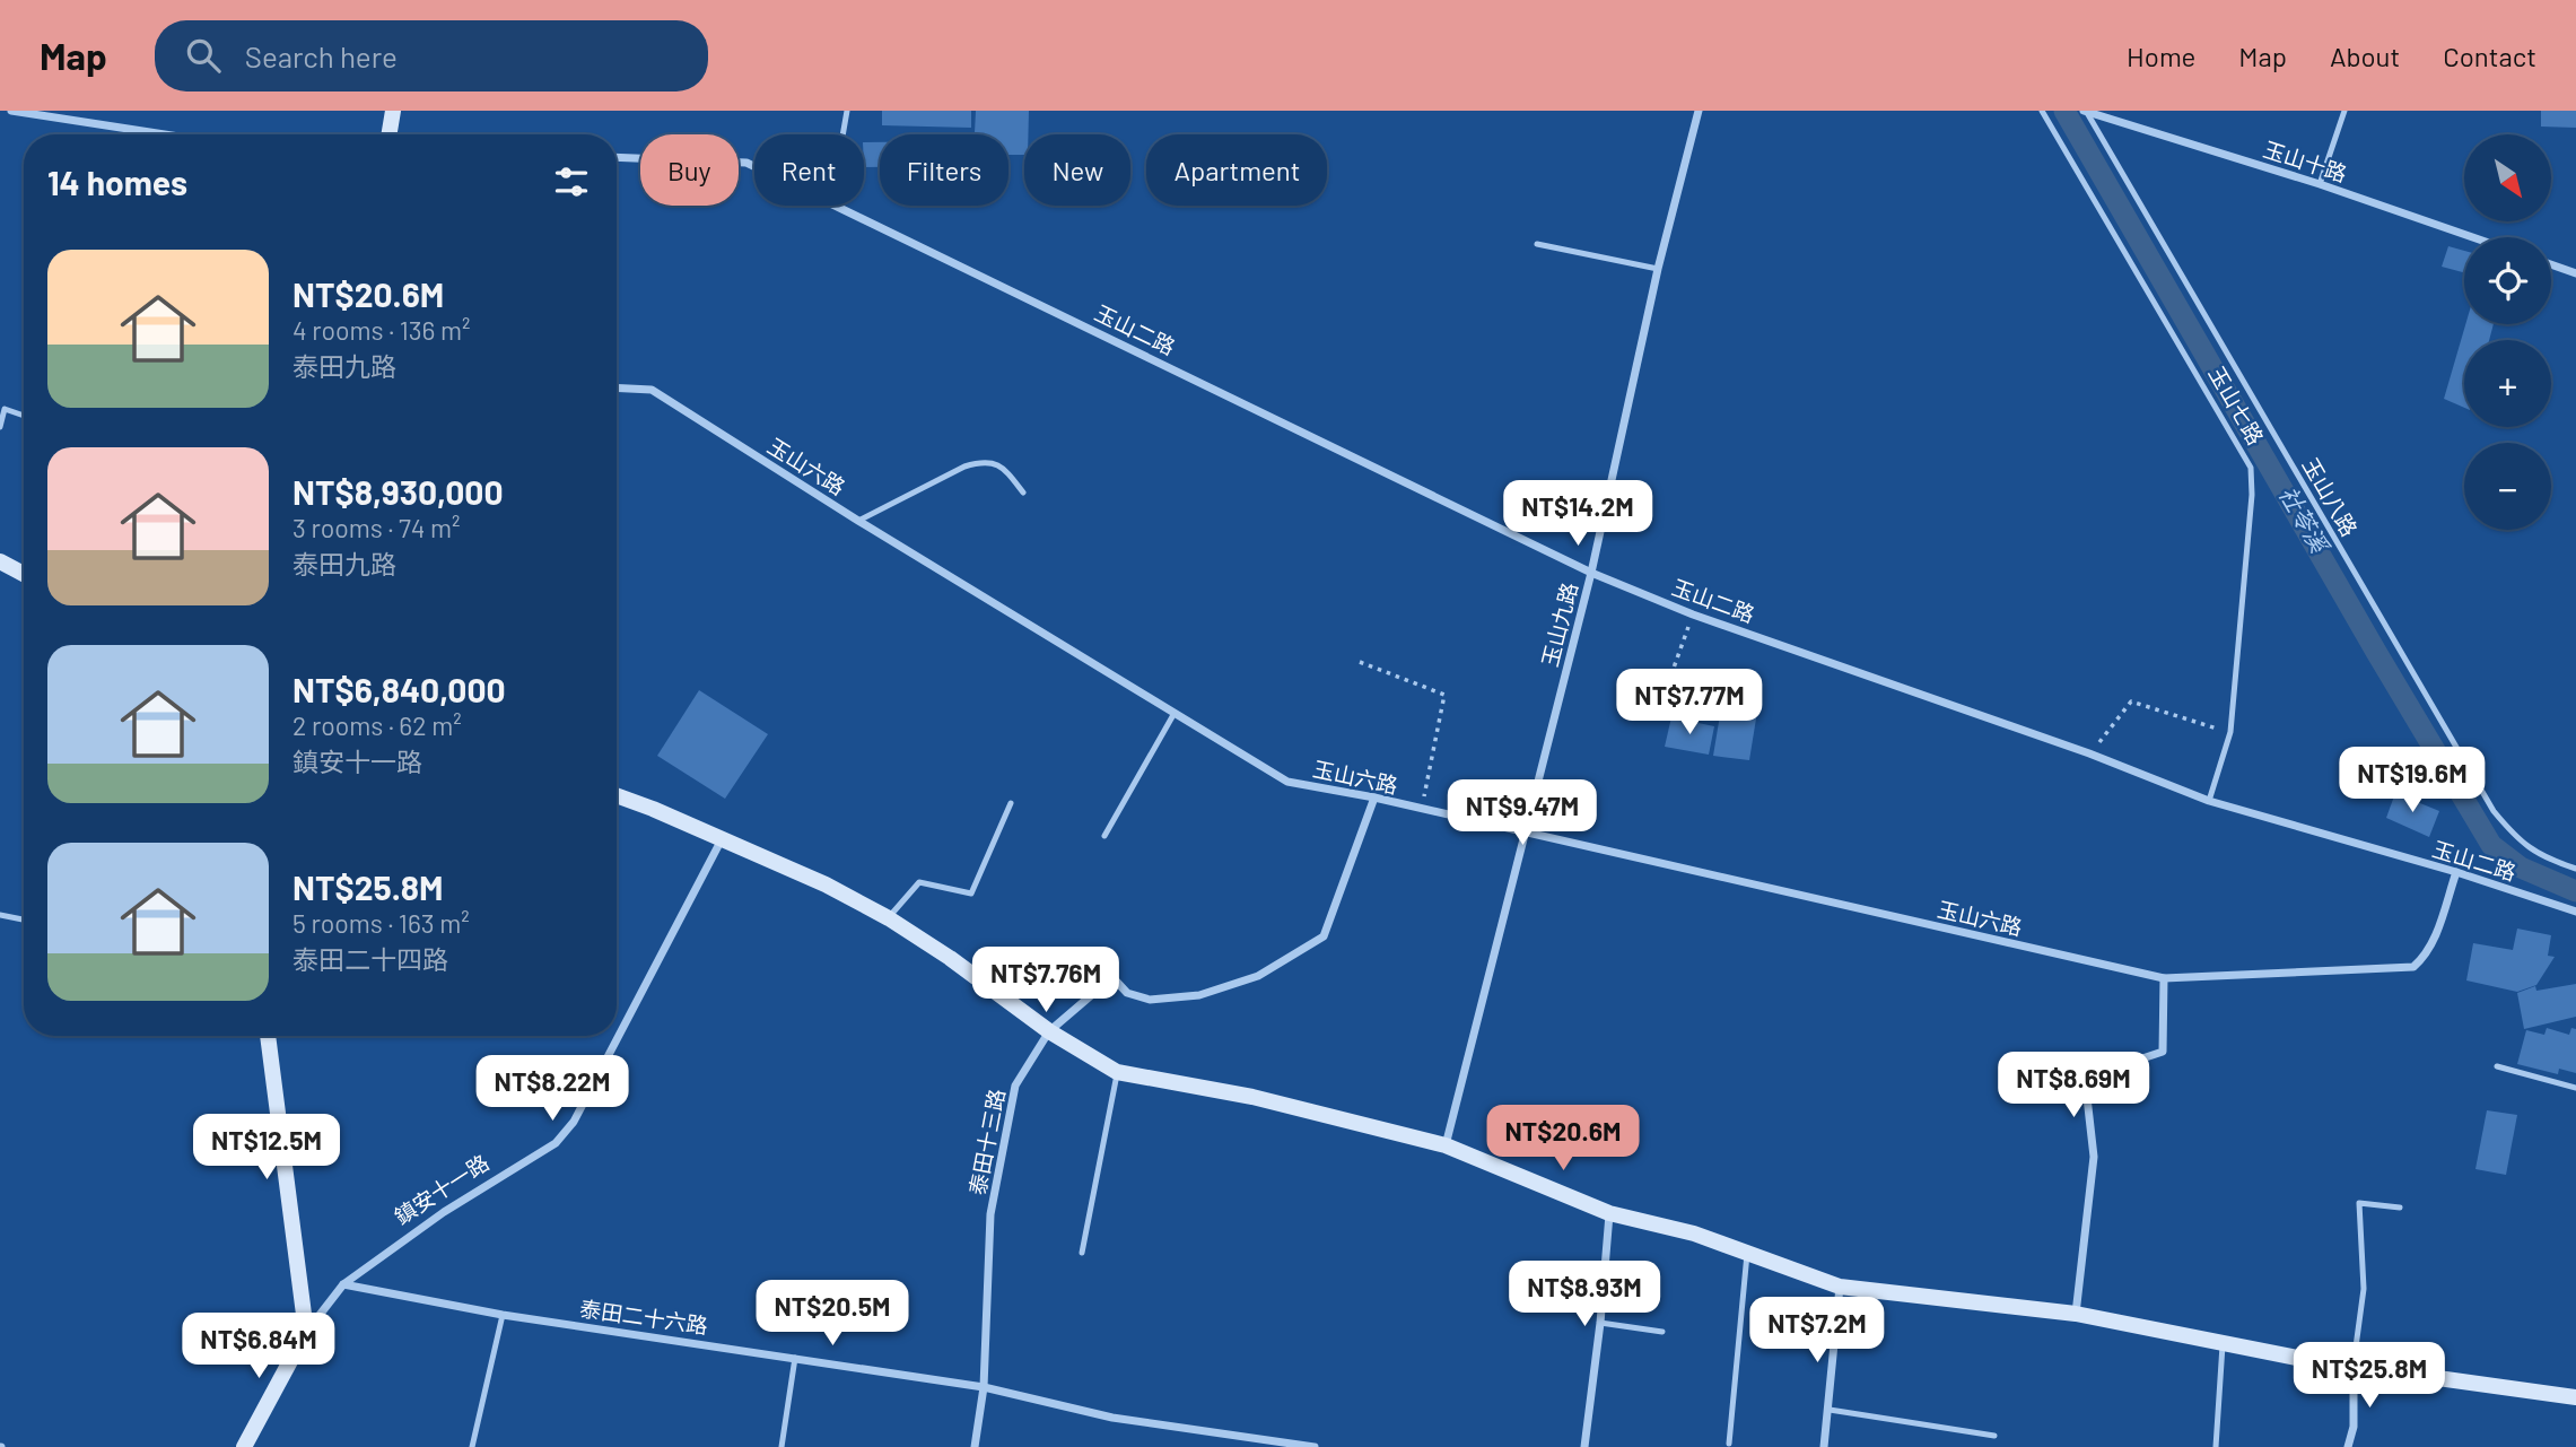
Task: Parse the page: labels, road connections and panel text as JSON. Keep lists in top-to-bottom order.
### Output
{
  "streets": {
    "street": [
      "玉山十路",
      "玉山二路",
      "玉山六路",
      "玉山九路",
      "泰田十三路",
      "鎮安十一路",
      "泰田二十六路"
    ],
    "lane": ["玉山七路", "玉山八路"]
  },
  "crossings": [
    ["玉山十路", "玉山八路"],
    ["玉山二路", "玉山七路"],
    ["玉山二路", "玉山六路"],
    ["玉山二路", "玉山九路"],
    ["玉山六路", "玉山九路"],
    ["玉山六路", "泰田十三路"],
    ["泰田十三路", "泰田二十六路"],
    ["鎮安十一路", "泰田二十六路"]
  ],
  "water": ["社苓溪"],
  "north": "bottom right",
  "page": {
    "header": "Map",
    "search": "Search here",
    "nav": [
      "Home",
      "Map",
      "About",
      "Contact"
    ],
    "map_buttons": ["+", "−"],
    "chip": [
      "Buy",
      "Rent",
      "Filters",
      "New",
      "Apartment"
    ],
    "heading": "14 homes",
    "list": [
      {
        "name": "NT$20.6M",
        "note": "4 rooms · 136 m² · 泰田九路"
      },
      {
        "name": "NT$8,930,000",
        "note": "3 rooms · 74 m² · 泰田九路"
      },
      {
        "name": "NT$6,840,000",
        "note": "2 rooms · 62 m² · 鎮安十一路"
      },
      {
        "name": "NT$25.8M",
        "note": "5 rooms · 163 m² · 泰田二十四路"
      }
    ],
    "price": [
      "NT$14.2M",
      "NT$7.77M",
      "NT$19.6M",
      "NT$9.47M",
      "NT$7.76M",
      "NT$8.69M",
      "NT$8.22M",
      "NT$20.6M",
      "NT$12.5M",
      "NT$8.93M",
      "NT$20.5M",
      "NT$7.2M",
      "NT$6.84M",
      "NT$25.8M"
    ]
  }
}
